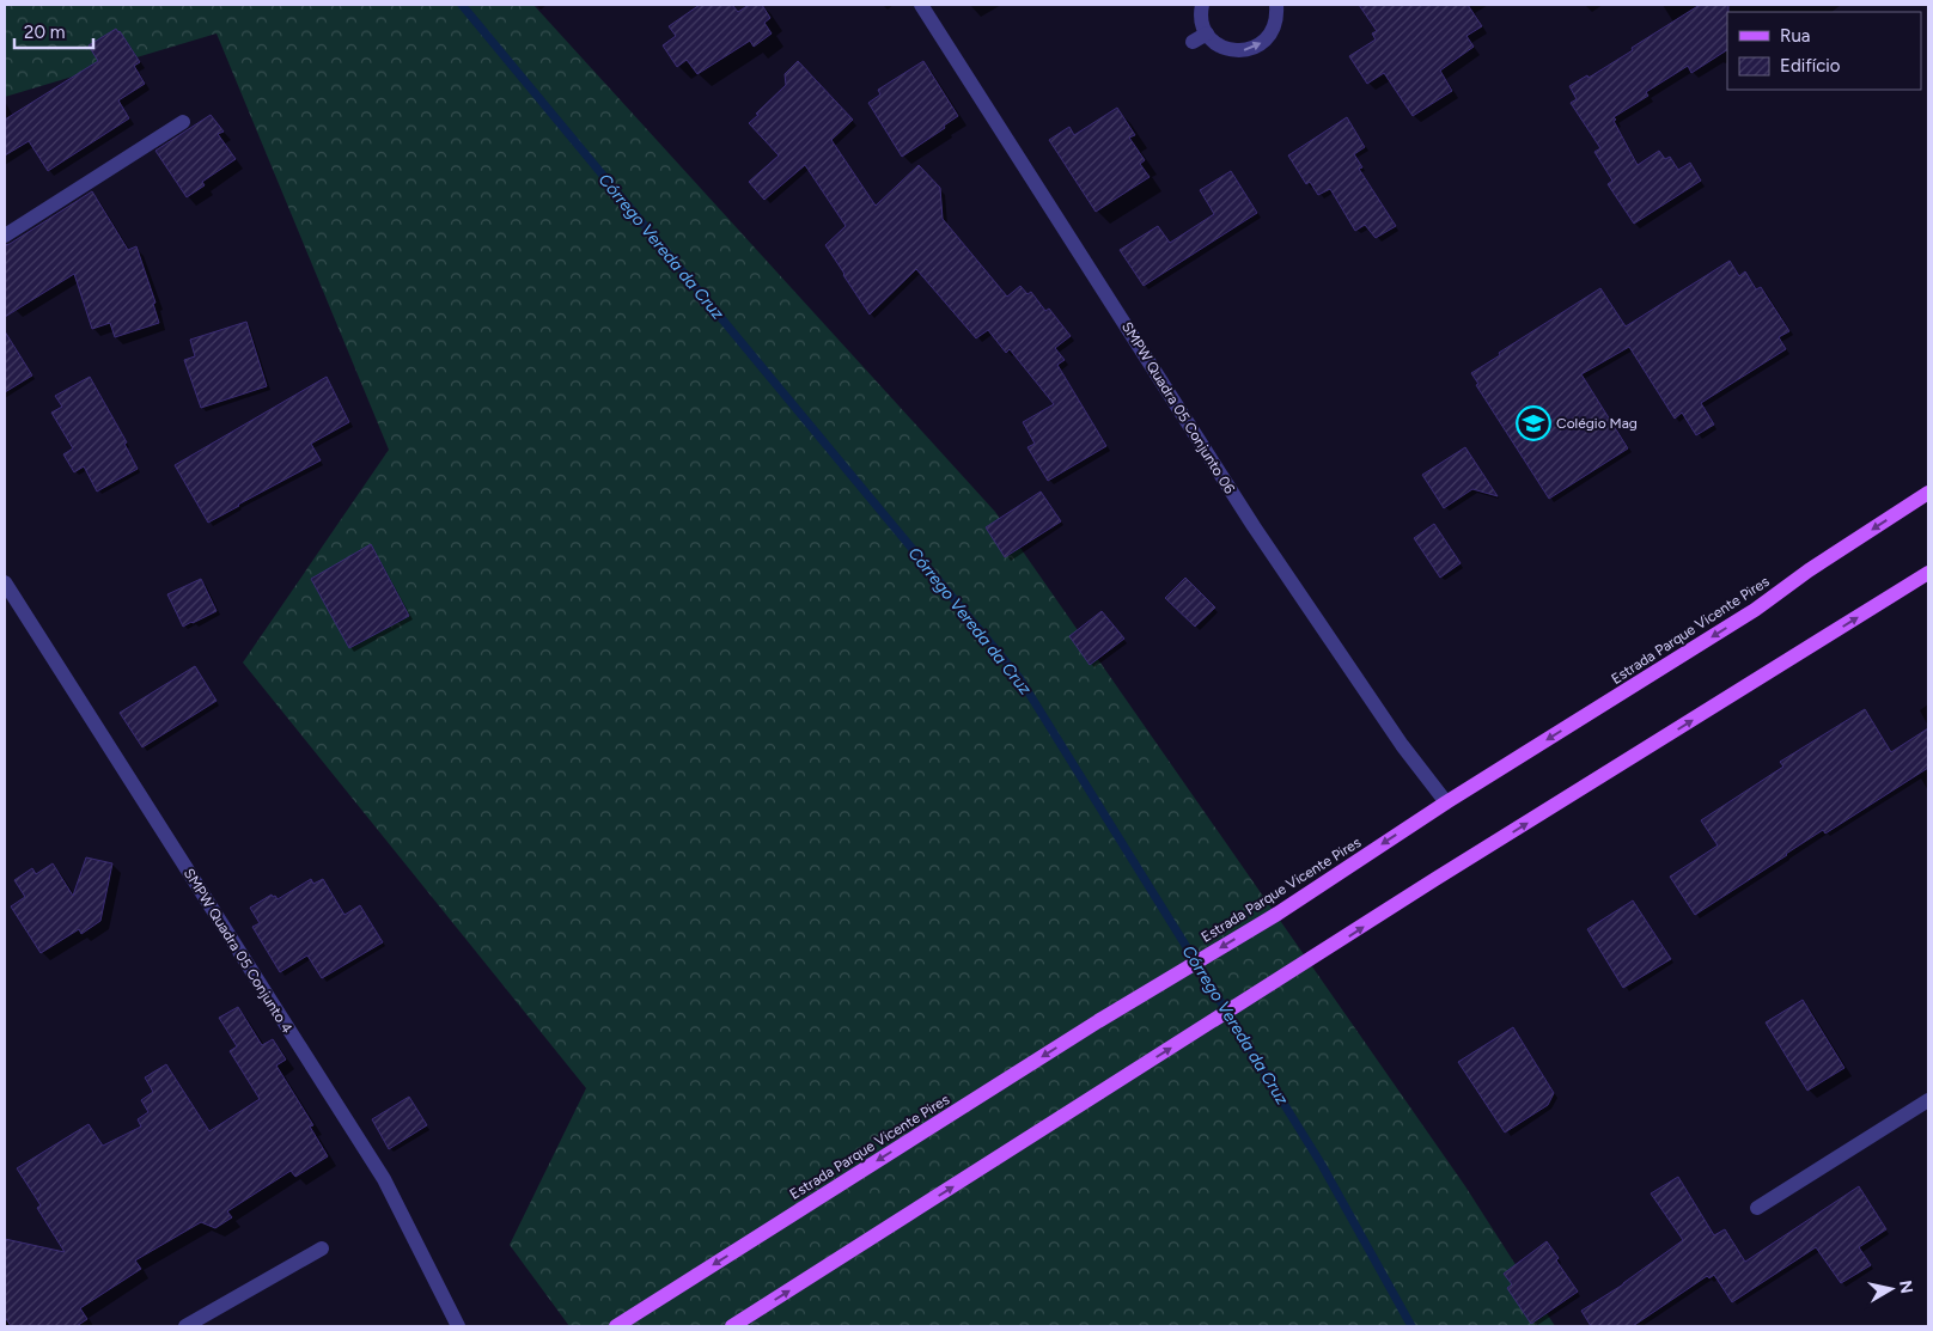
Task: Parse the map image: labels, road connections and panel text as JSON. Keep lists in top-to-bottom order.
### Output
{
  "streets": {
    "main road": ["Estrada Parque Vicente Pires"],
    "street": ["SMPW Quadra 05 Conjunto 06", "SMPW Quadra 05 Conjunto 4"]
  },
  "crossings": [
    ["SMPW Quadra 05 Conjunto 06", "Estrada Parque Vicente Pires"]
  ],
  "water": ["Córrego Vereda da Cruz"],
  "places": {
    "school or university": ["Colégio Mag"]
  },
  "legend": ["Rua", "Edifício"],
  "scale_bar": "20 m",
  "north": "right"
}
